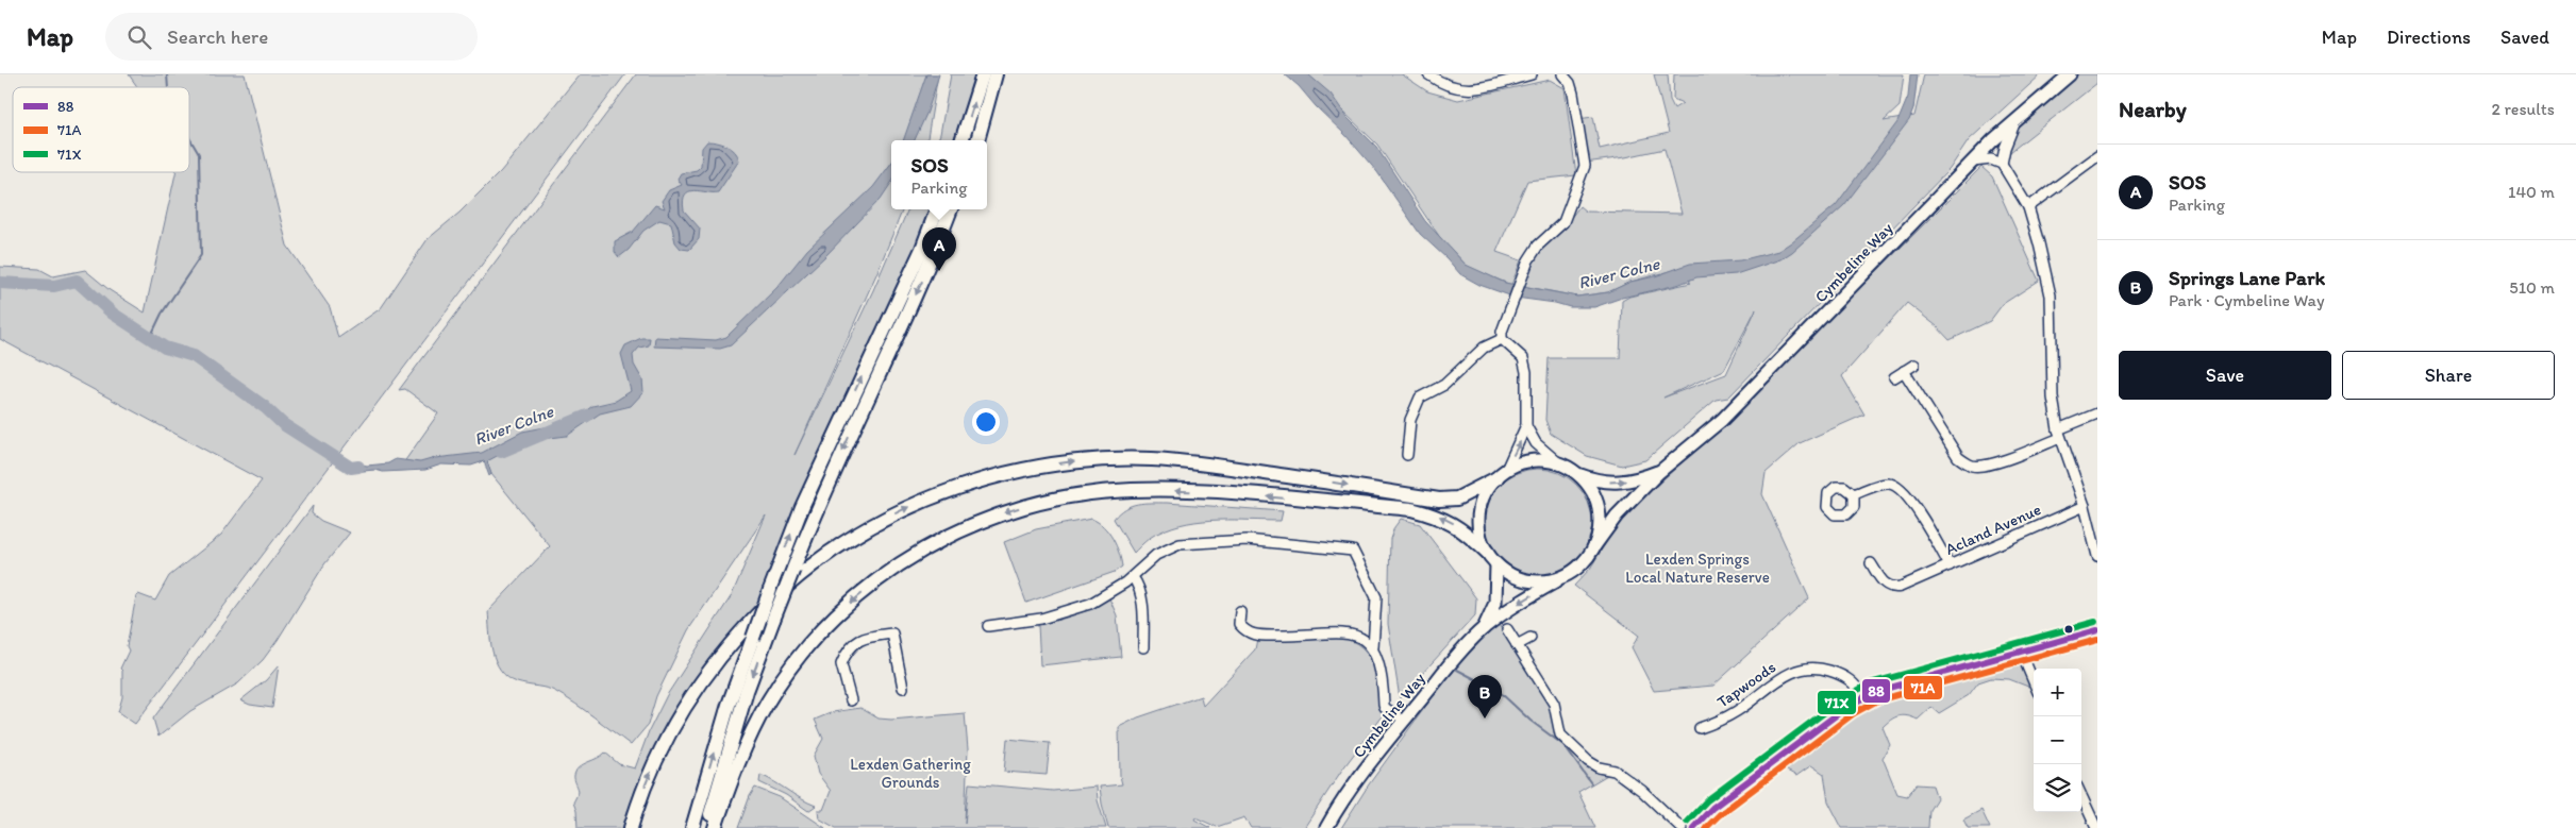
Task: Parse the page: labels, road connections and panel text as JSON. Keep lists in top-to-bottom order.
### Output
{
  "streets": {
    "main road": ["Cymbeline Way"],
    "street": ["Acland Avenue", "Tapwoods"]
  },
  "water": ["River Colne"],
  "parks": ["Lexden Springs Local Nature Reserve", "Lexden Gathering Grounds"],
  "lines": ["transit line 71X", "transit line 88", "transit line 71A"],
  "legend": ["88", "71A", "71X"],
  "page": {
    "header": "Map",
    "search": "Search here",
    "nav": ["Map", "Directions", "Saved"],
    "heading": ["Nearby", "2 results"],
    "popup": ["SOS", "Parking"],
    "list": [
      {
        "mark": "A",
        "name": "SOS",
        "note": "Parking",
        "value": "140 m"
      },
      {
        "mark": "B",
        "name": "Springs Lane Park",
        "note": "Park · Cymbeline Way",
        "value": "510 m"
      }
    ],
    "pins": ["A", "B"],
    "buttons": ["Save", "Share"],
    "map_buttons": ["+", "−"]
  }
}
